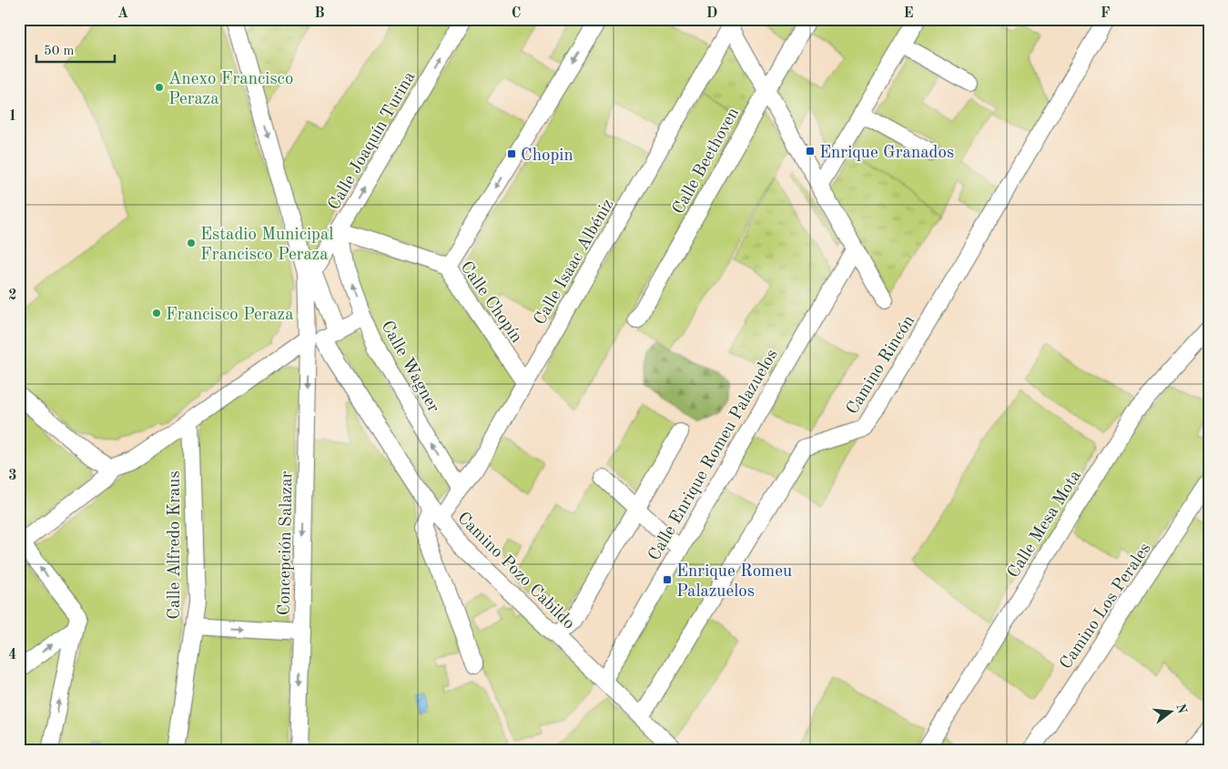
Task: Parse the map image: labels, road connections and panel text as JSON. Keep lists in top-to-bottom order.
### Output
{
  "streets": {
    "street": [
      "Calle Joaquín Turina",
      "Calle Beethoven",
      "Calle Isaac Albéniz",
      "Calle Chopín",
      "Camino Rincón",
      "Calle Wagner",
      "Calle Enrique Romeu Palazuelos",
      "Calle Mesa Mota",
      "Concepción Salazar",
      "Calle Alfredo Kraus",
      "Camino Pozo Cabildo",
      "Camino Los Perales"
    ]
  },
  "crossings": [
    ["Calle Joaquín Turina", "Calle Chopín"],
    ["Calle Joaquín Turina", "Calle Wagner"],
    ["Calle Joaquín Turina", "Concepción Salazar"],
    ["Calle Joaquín Turina", "Camino Pozo Cabildo"],
    ["Calle Isaac Albéniz", "Calle Chopín"],
    ["Calle Isaac Albéniz", "Calle Wagner"],
    ["Calle Isaac Albéniz", "Camino Pozo Cabildo"],
    ["Calle Chopín", "Calle Wagner"],
    ["Camino Rincón", "Camino Pozo Cabildo"],
    ["Calle Enrique Romeu Palazuelos", "Camino Pozo Cabildo"],
    ["Concepción Salazar", "Camino Pozo Cabildo"]
  ],
  "one_way": ["Calle Wagner", "Concepción Salazar"],
  "places": {
    "other": ["Anexo Francisco Peraza", "Estadio Municipal Francisco Peraza", "Francisco Peraza"],
    "transit": ["Enrique Granados", "Chopin", "Enrique Romeu Palazuelos"]
  },
  "scale_bar": "50 m",
  "north": "right",
  "grid": {
    "columns": [
      "A",
      "B",
      "C",
      "D",
      "E",
      "F"
    ],
    "rows": [
      "1",
      "2",
      "3",
      "4"
    ]
  }
}
